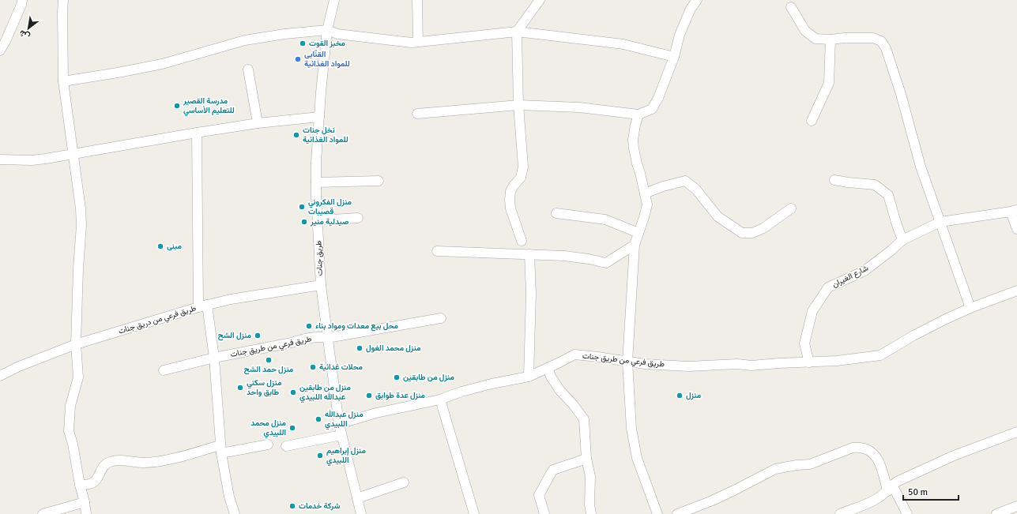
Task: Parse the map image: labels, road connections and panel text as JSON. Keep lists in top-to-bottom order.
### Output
{
  "streets": {
    "street": [
      "طريق جنات",
      "شارع الغيران",
      "طريق فرعي من دريق جنات",
      "طريق فرعي من طريق جنات"
    ]
  },
  "crossings": [
    ["طريق جنات", "طريق فرعي من دريق جنات"],
    ["طريق جنات", "طريق فرعي من طريق جنات"],
    ["شارع الغيران", "طريق فرعي من طريق جنات"]
  ],
  "places": [
    "مخبز القوت",
    "القنّابي للمواد الغذائية",
    "مدرسة القصير للتعليم الأساسي",
    "نخل جنات للمواد الغذائية",
    "منزل الفكروني قصيبات",
    "صيدلية منير",
    "مبنى",
    "محل بيع معدات ومواد بناء",
    "منزل الشح",
    "منزل محمد الغول",
    "منزل حمد الشح",
    "محلات غدائية",
    "منزل من طابقين",
    "منزل سكني طابق واحد",
    "منزل من طابقين عبدالله اللبيدي",
    "منزل عدة طوابق",
    "منزل",
    "منزل عبدالله اللبيدي",
    "منزل محمد اللبيدي",
    "منزل إبراهيم اللبيدي",
    "شركة خدمات"
  ],
  "scale_bar": "50 m",
  "north": "bottom left"
}
